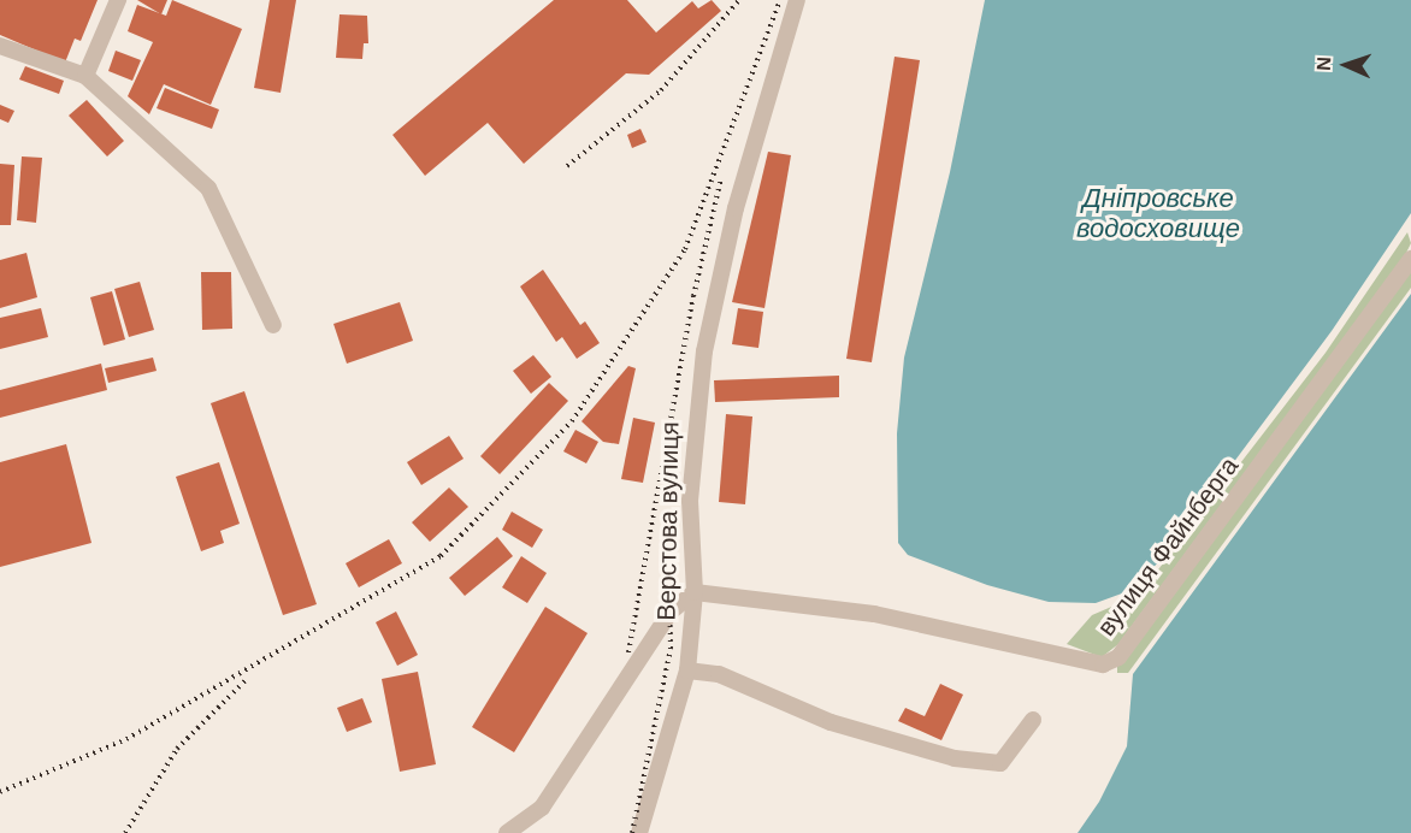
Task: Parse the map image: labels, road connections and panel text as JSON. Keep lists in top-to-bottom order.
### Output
{
  "streets": {
    "street": ["Верстова вулиця", "вулиця Файнберга"]
  },
  "crossings": [
    ["Верстова вулиця", "вулиця Файнберга"]
  ],
  "water": ["Дніпровське водосховище"],
  "north": "left"
}
